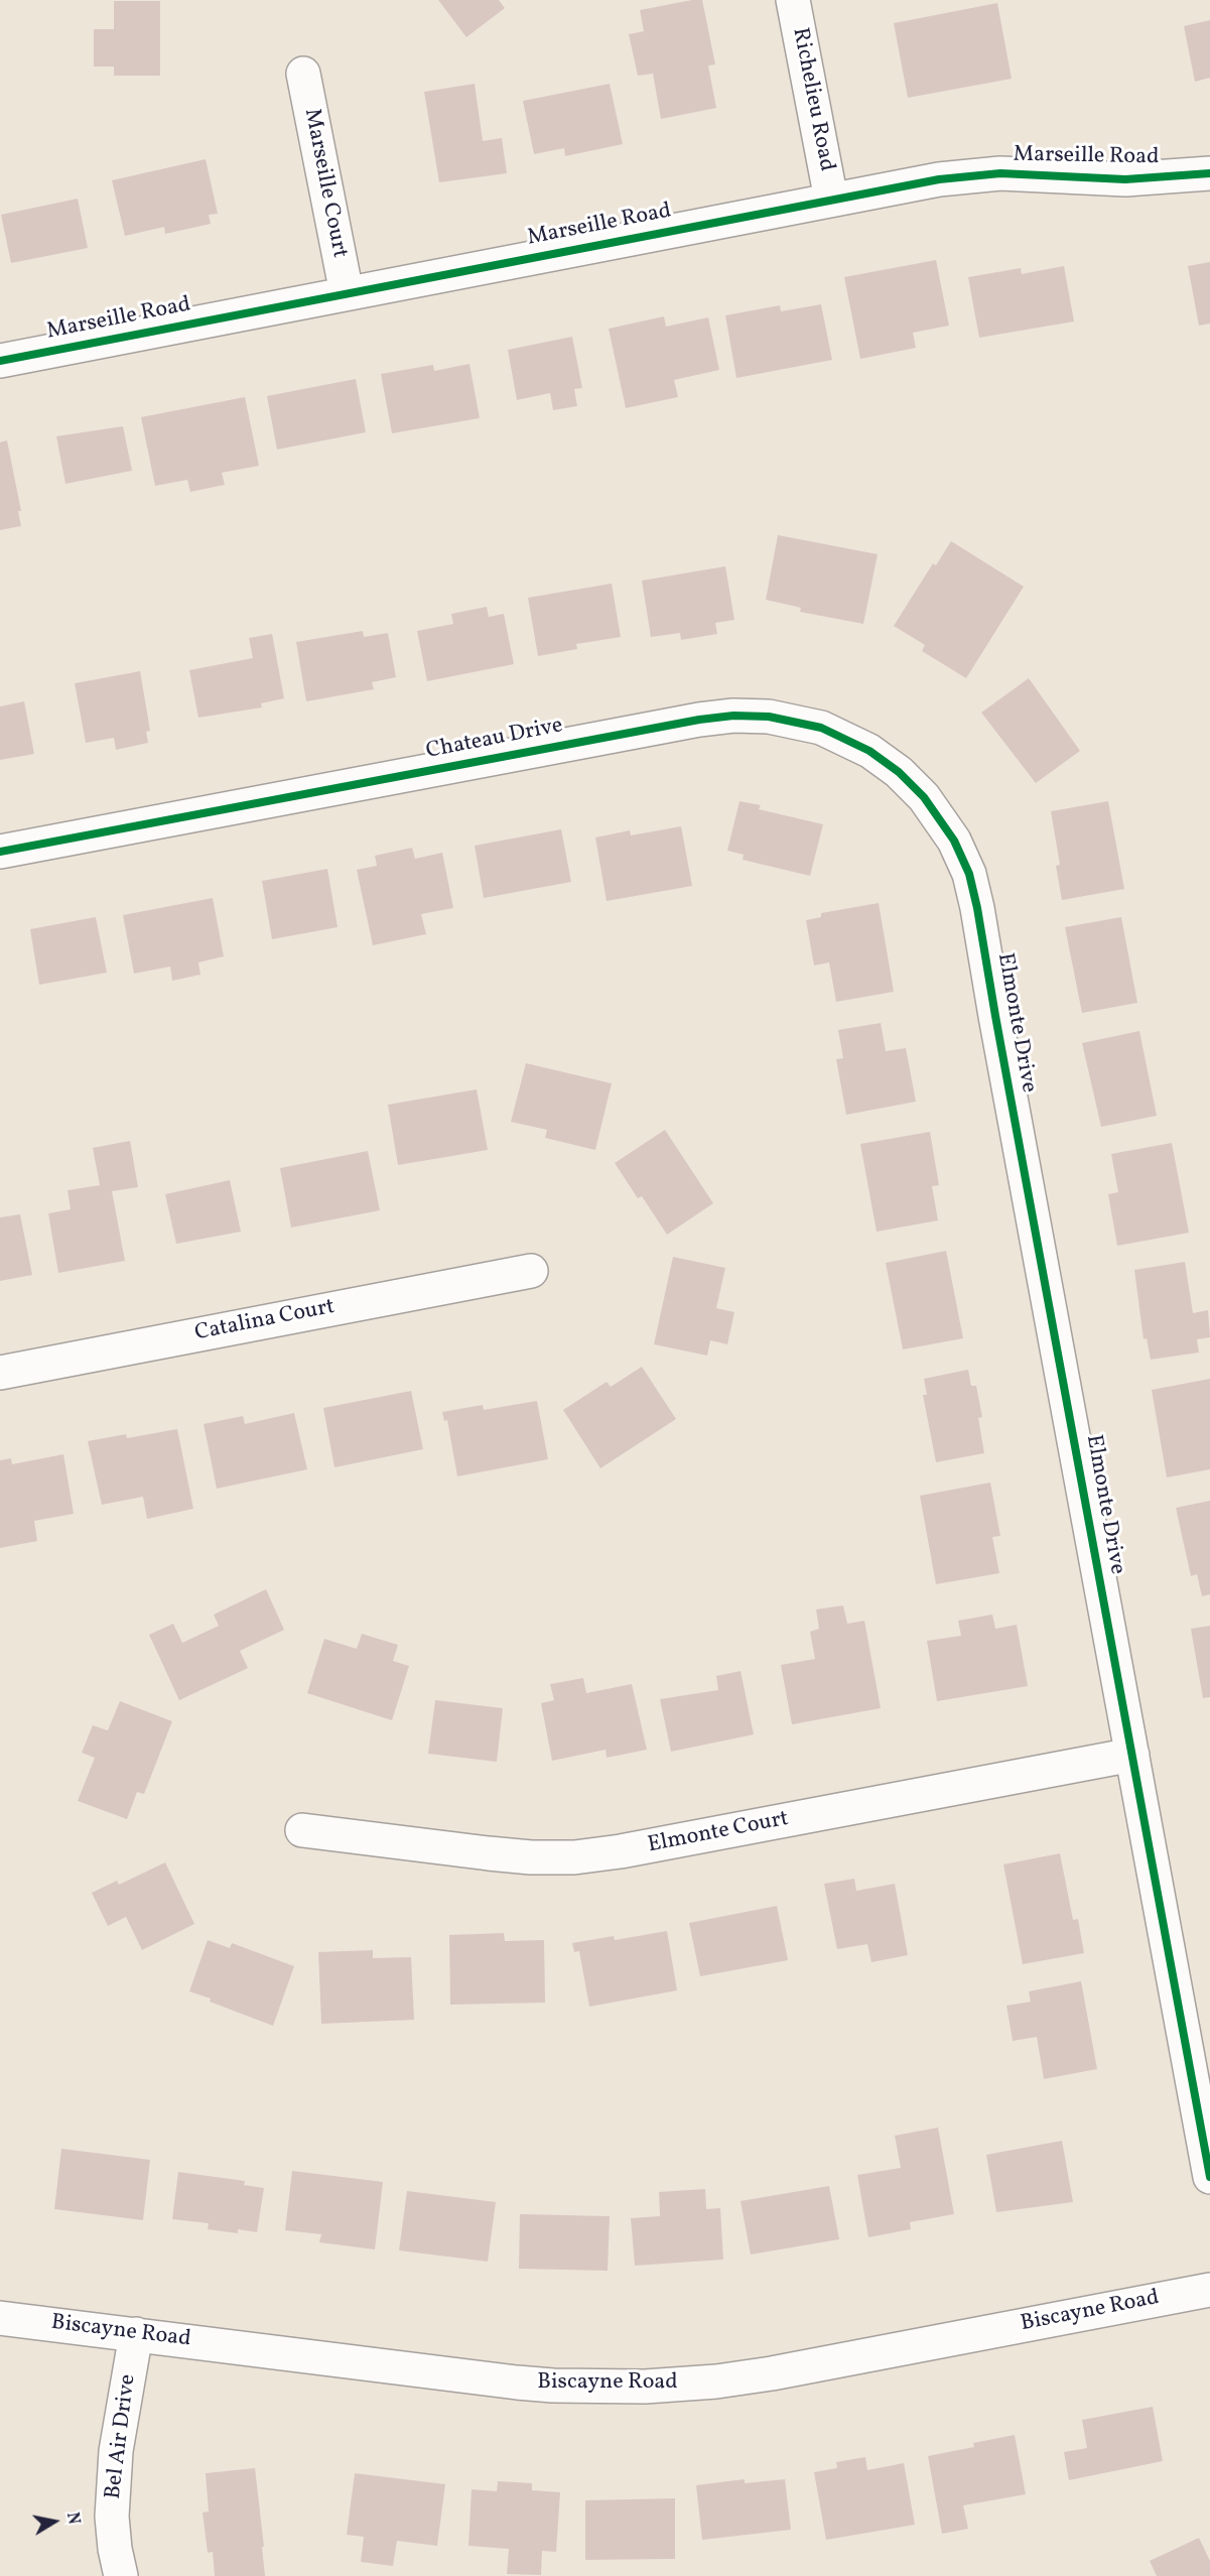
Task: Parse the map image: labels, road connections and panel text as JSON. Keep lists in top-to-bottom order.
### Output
{
  "streets": {
    "street": [
      "Richelieu Road",
      "Marseille Road",
      "Marseille Court",
      "Chateau Drive",
      "Elmonte Drive",
      "Catalina Court",
      "Elmonte Court",
      "Biscayne Road",
      "Bel Air Drive"
    ]
  },
  "crossings": [
    ["Richelieu Road", "Marseille Road"],
    ["Marseille Road", "Marseille Court"],
    ["Chateau Drive", "Elmonte Drive"],
    ["Elmonte Drive", "Elmonte Court"],
    ["Biscayne Road", "Bel Air Drive"]
  ],
  "north": "right"
}
